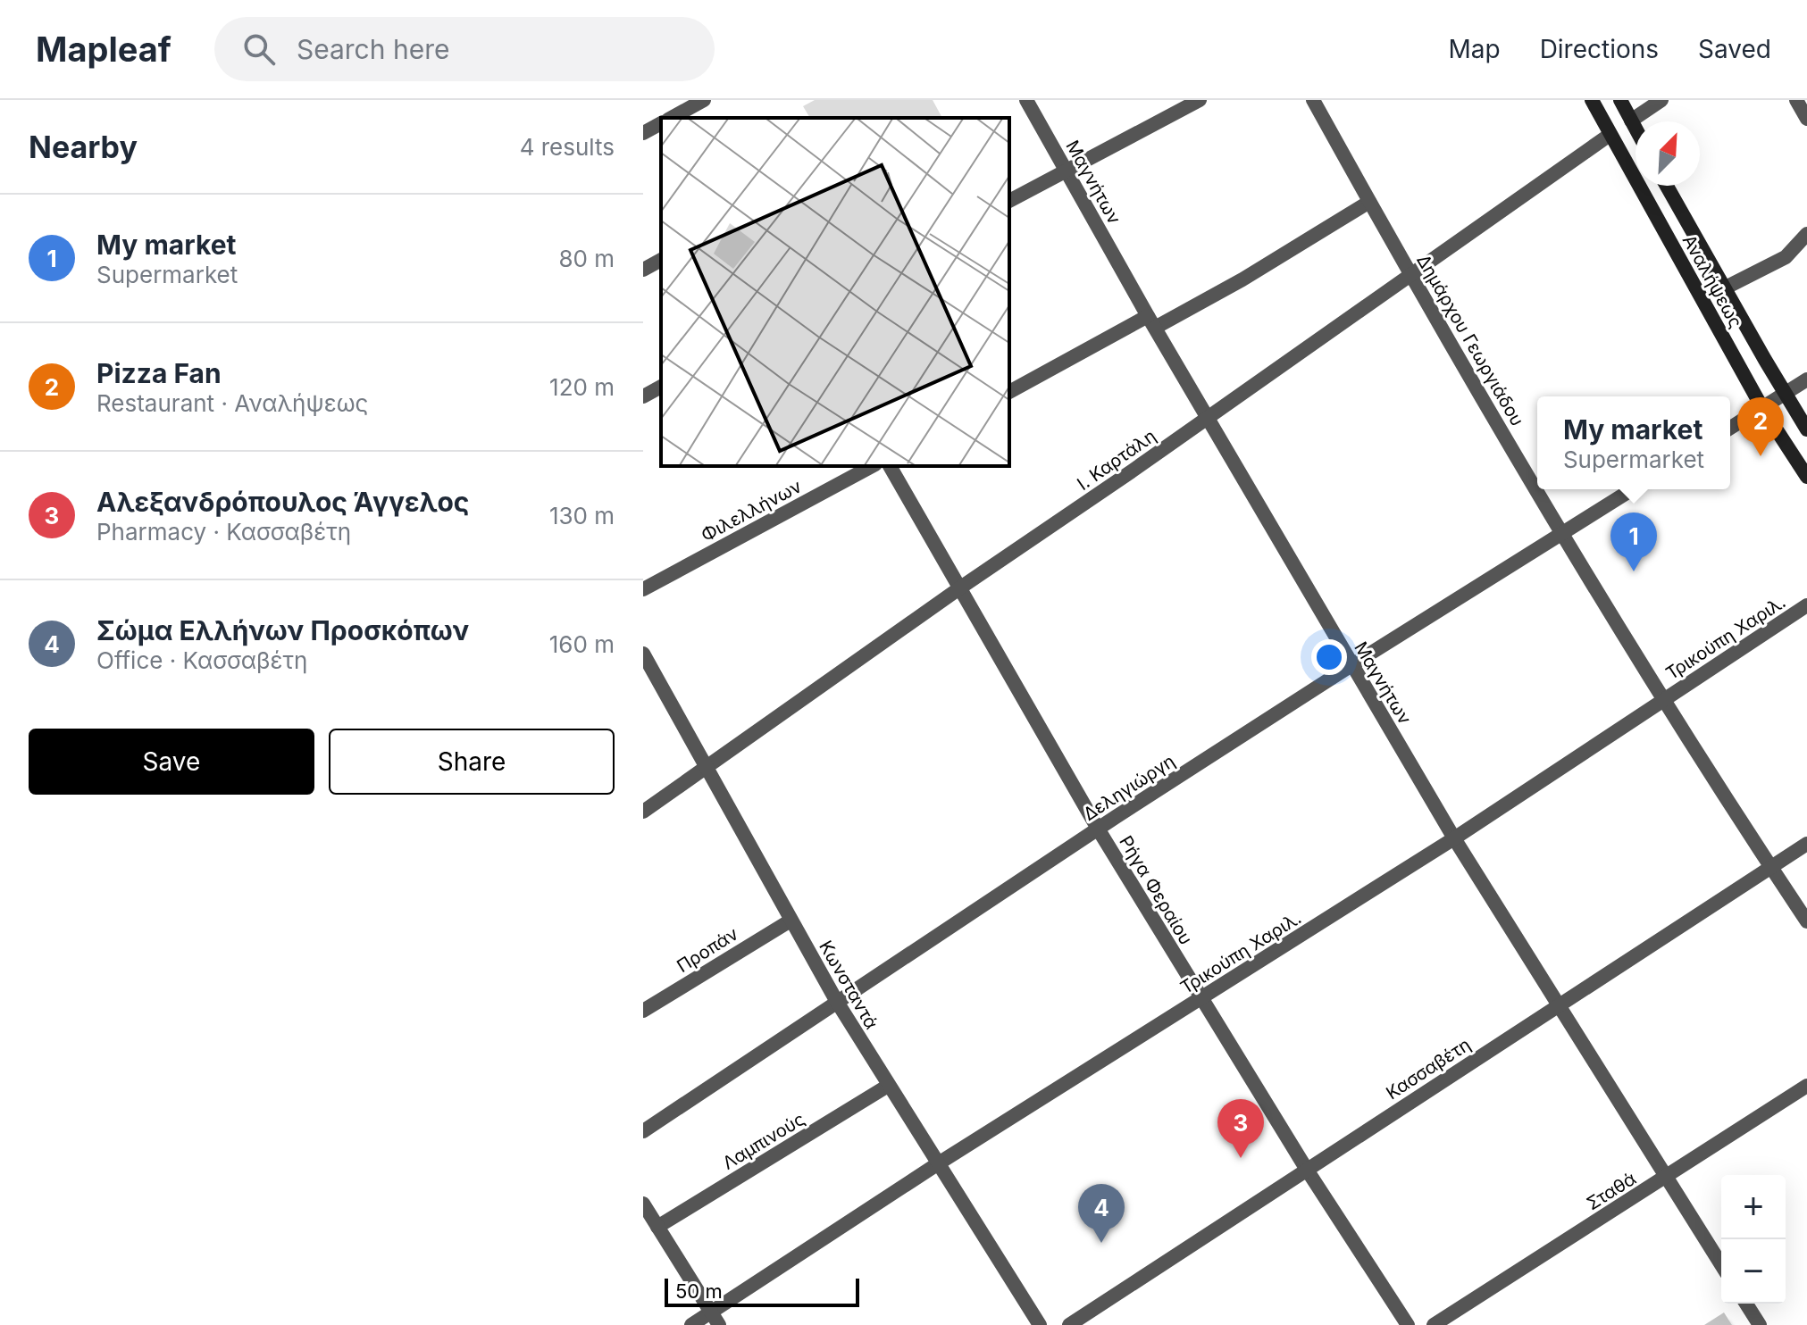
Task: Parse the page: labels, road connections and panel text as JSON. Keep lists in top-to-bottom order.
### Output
{
  "streets": {
    "main road": ["Αναλήψεως"],
    "street": [
      "Μαγνήτων",
      "Δημάρχου Γεωργιάδου",
      "Ι. Καρτάλη",
      "Φιλελλήνων",
      "Τρικούπη Χαριλ.",
      "Δεληγιώργη",
      "Ρήγα Φεραίου",
      "Προπάν",
      "Κωνσταντά",
      "Κασσαβέτη",
      "Λαμπινούς",
      "Σταθά"
    ]
  },
  "crossings": [
    ["Μαγνήτων", "Ι. Καρτάλη"],
    ["Μαγνήτων", "Τρικούπη Χαριλ."],
    ["Μαγνήτων", "Δεληγιώργη"],
    ["Μαγνήτων", "Κασσαβέτη"],
    ["Μαγνήτων", "Σταθά"],
    ["Αναλήψεως", "Ι. Καρτάλη"],
    ["Δημάρχου Γεωργιάδου", "Ι. Καρτάλη"],
    ["Δημάρχου Γεωργιάδου", "Τρικούπη Χαριλ."],
    ["Δημάρχου Γεωργιάδου", "Δεληγιώργη"],
    ["Δημάρχου Γεωργιάδου", "Κασσαβέτη"],
    ["Ι. Καρτάλη", "Ρήγα Φεραίου"],
    ["Ι. Καρτάλη", "Κωνσταντά"],
    ["Τρικούπη Χαριλ.", "Ρήγα Φεραίου"],
    ["Τρικούπη Χαριλ.", "Κωνσταντά"],
    ["Δεληγιώργη", "Ρήγα Φεραίου"],
    ["Δεληγιώργη", "Κωνσταντά"],
    ["Ρήγα Φεραίου", "Κασσαβέτη"],
    ["Προπάν", "Κωνσταντά"],
    ["Κωνσταντά", "Λαμπινούς"]
  ],
  "scale_bar": "50 m",
  "north": "top right",
  "page": {
    "header": "Mapleaf",
    "search": "Search here",
    "nav": ["Map", "Directions", "Saved"],
    "heading": ["Nearby", "4 results"],
    "list": [
      {
        "mark": "1",
        "name": "My market",
        "note": "Supermarket",
        "value": "80 m"
      },
      {
        "mark": "2",
        "name": "Pizza Fan",
        "note": "Restaurant · Αναλήψεως",
        "value": "120 m"
      },
      {
        "mark": "3",
        "name": "Αλεξανδρόπουλος Άγγελος",
        "note": "Pharmacy · Κασσαβέτη",
        "value": "130 m"
      },
      {
        "mark": "4",
        "name": "Σώμα Ελλήνων Προσκόπων",
        "note": "Office · Κασσαβέτη",
        "value": "160 m"
      }
    ],
    "popup": ["My market", "Supermarket"],
    "pins": [
      "2",
      "1",
      "3",
      "4"
    ],
    "buttons": ["Save", "Share"],
    "map_buttons": ["+", "−"],
    "scale": "50 m"
  }
}
